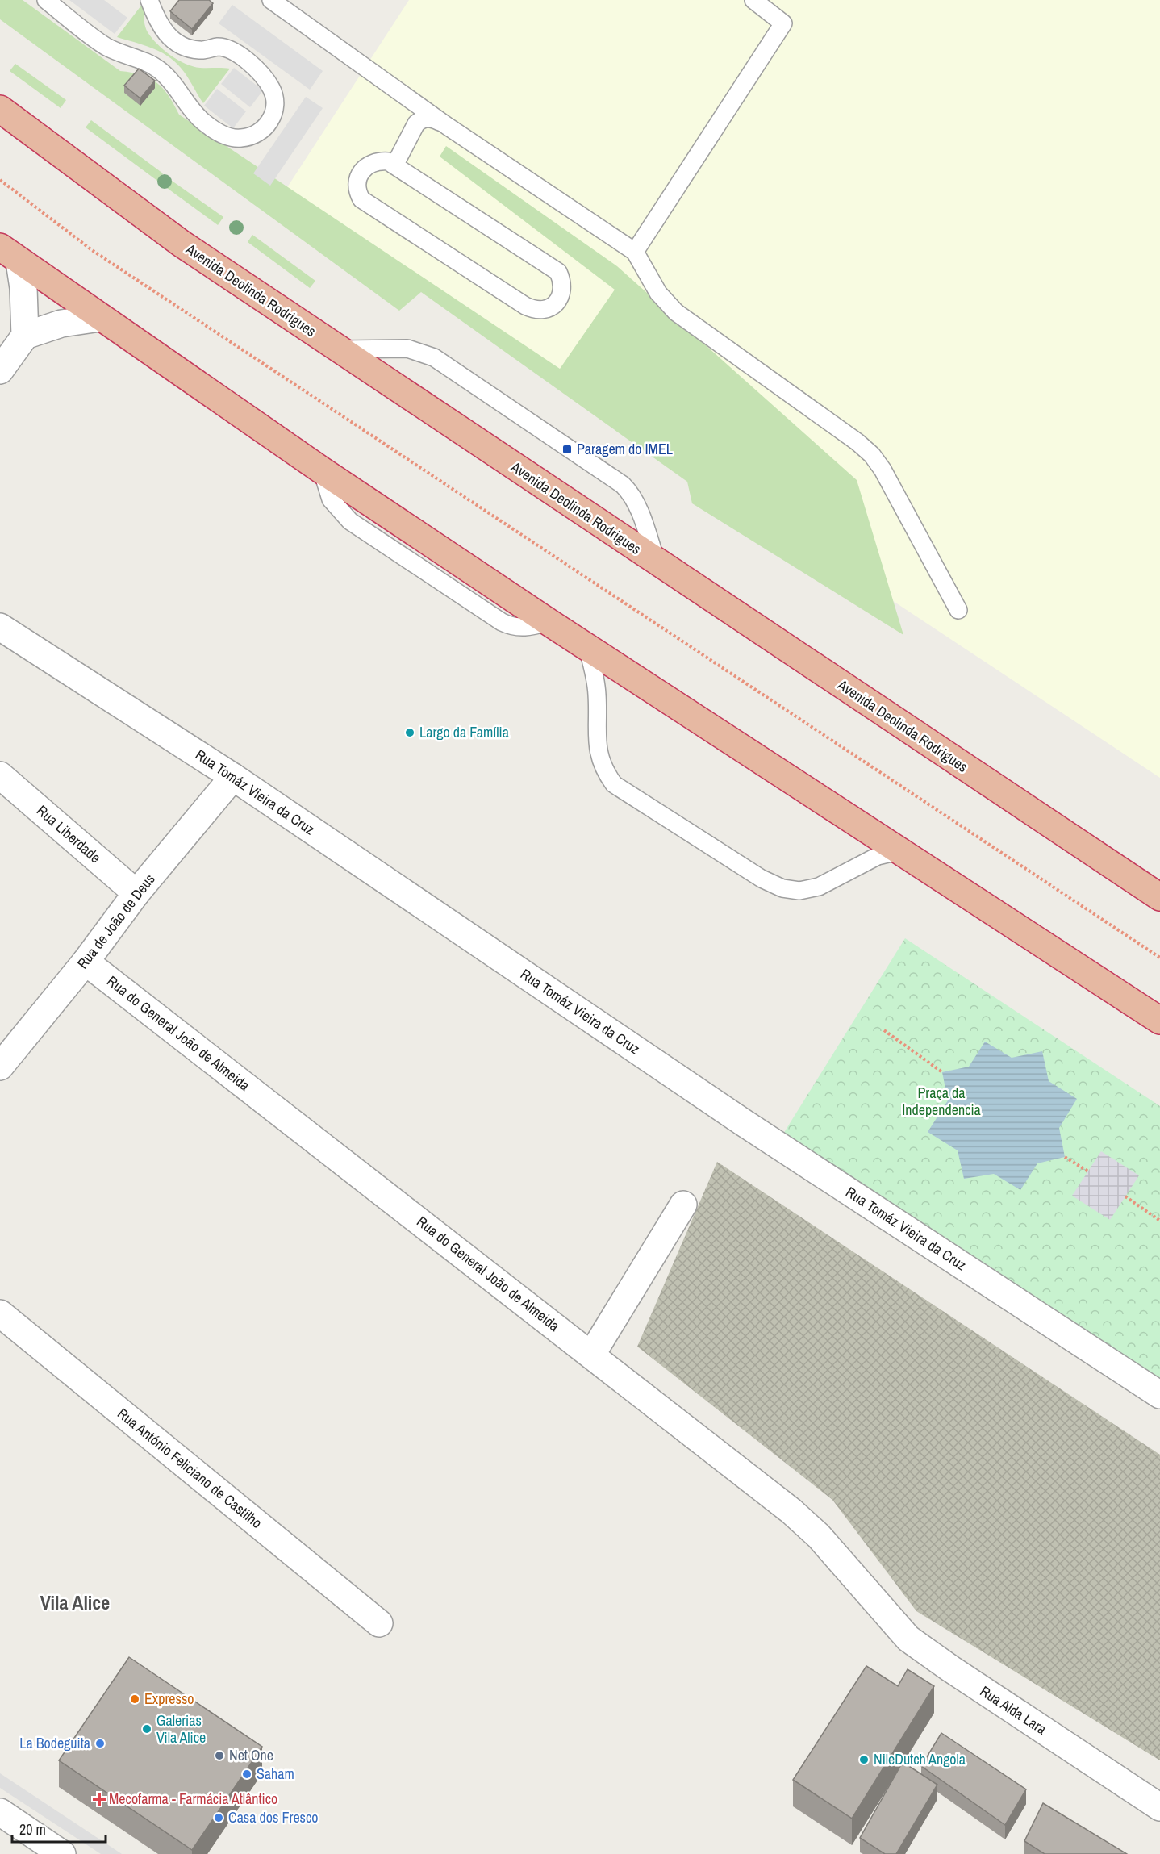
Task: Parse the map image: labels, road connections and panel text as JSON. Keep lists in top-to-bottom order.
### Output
{
  "streets": {
    "highway": ["Avenida Deolinda Rodrigues"],
    "street": [
      "Rua Tomáz Vieira da Cruz",
      "Rua Liberdade",
      "Rua de João de Deus",
      "Rua do General João de Almeida",
      "Rua António Feliciano de Castilho",
      "Rua Alda Lara"
    ]
  },
  "crossings": [
    ["Rua Tomáz Vieira da Cruz", "Rua de João de Deus"],
    ["Rua Liberdade", "Rua de João de Deus"],
    ["Rua de João de Deus", "Rua do General João de Almeida"],
    ["Rua do General João de Almeida", "Rua Alda Lara"]
  ],
  "districts": ["Vila Alice"],
  "parks": ["Praça da Independencia"],
  "places": {
    "transit": ["Paragem do IMEL"],
    "other": [
      "Largo da Família",
      "Expresso",
      "Galerias Vila Alice",
      "La Bodeguita",
      "Net One",
      "NileDutch Angola",
      "Saham",
      "Casa dos Fresco"
    ],
    "health": ["Mecofarma - Farmácia Atlântico"]
  },
  "scale_bar": "20 m"
}
